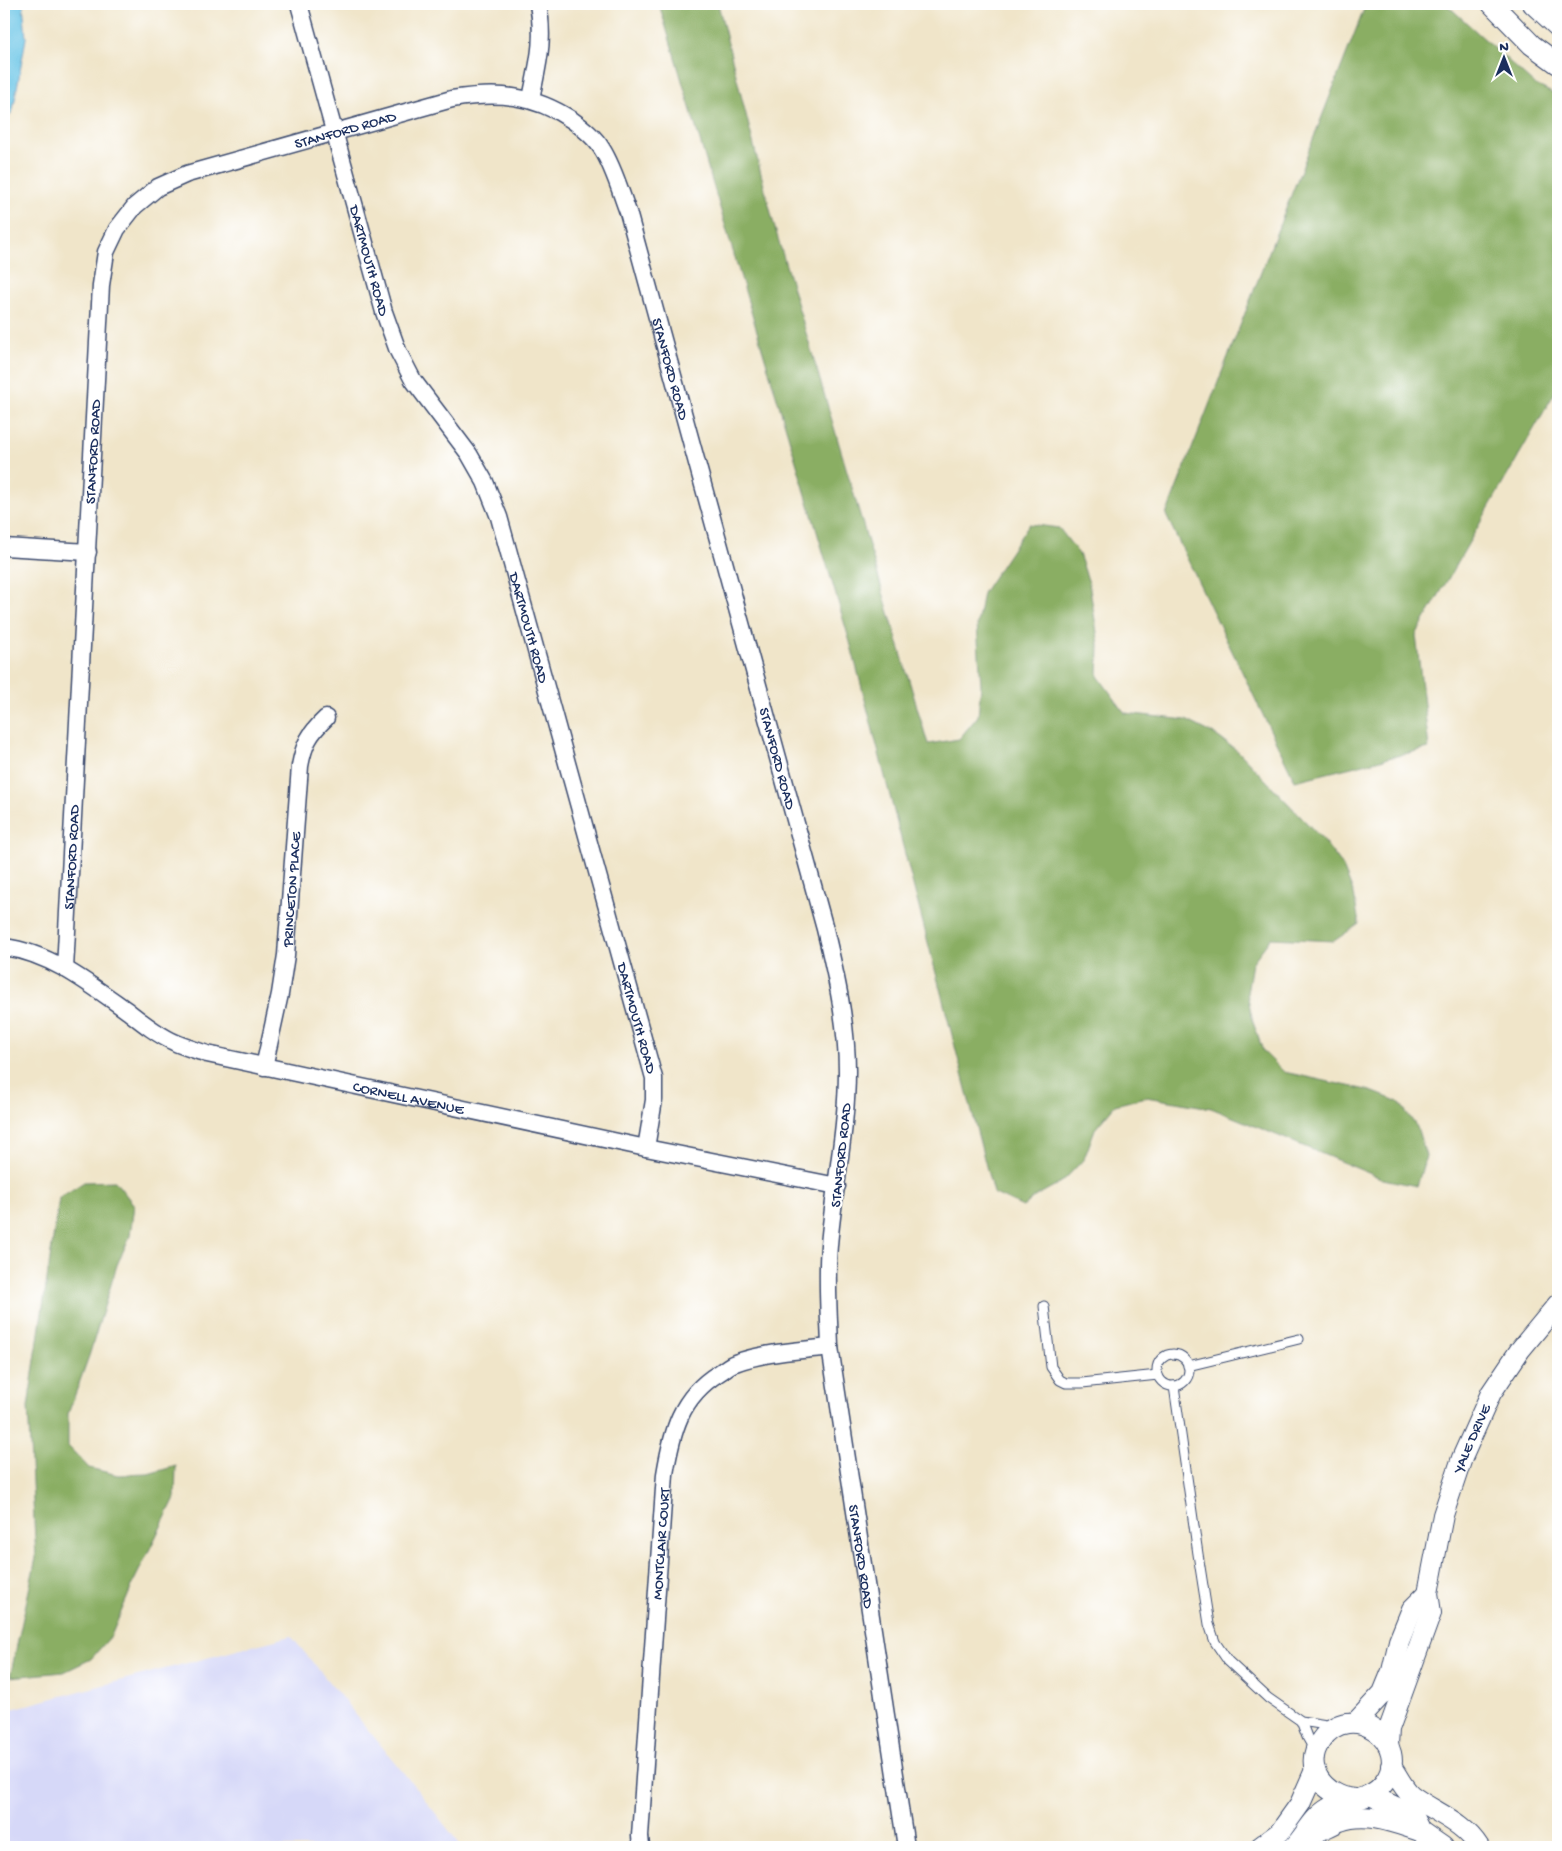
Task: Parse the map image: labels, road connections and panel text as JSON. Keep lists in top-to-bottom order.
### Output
{
  "streets": {
    "street": [
      "STANFORD ROAD",
      "DARTMOUTH ROAD",
      "PRINCETON PLACE",
      "CORNELL AVENUE",
      "YALE DRIVE",
      "MONTCLAIR COURT"
    ]
  },
  "crossings": [
    ["STANFORD ROAD", "DARTMOUTH ROAD"],
    ["STANFORD ROAD", "CORNELL AVENUE"],
    ["STANFORD ROAD", "MONTCLAIR COURT"],
    ["DARTMOUTH ROAD", "CORNELL AVENUE"],
    ["PRINCETON PLACE", "CORNELL AVENUE"]
  ],
  "north": "top"
}
